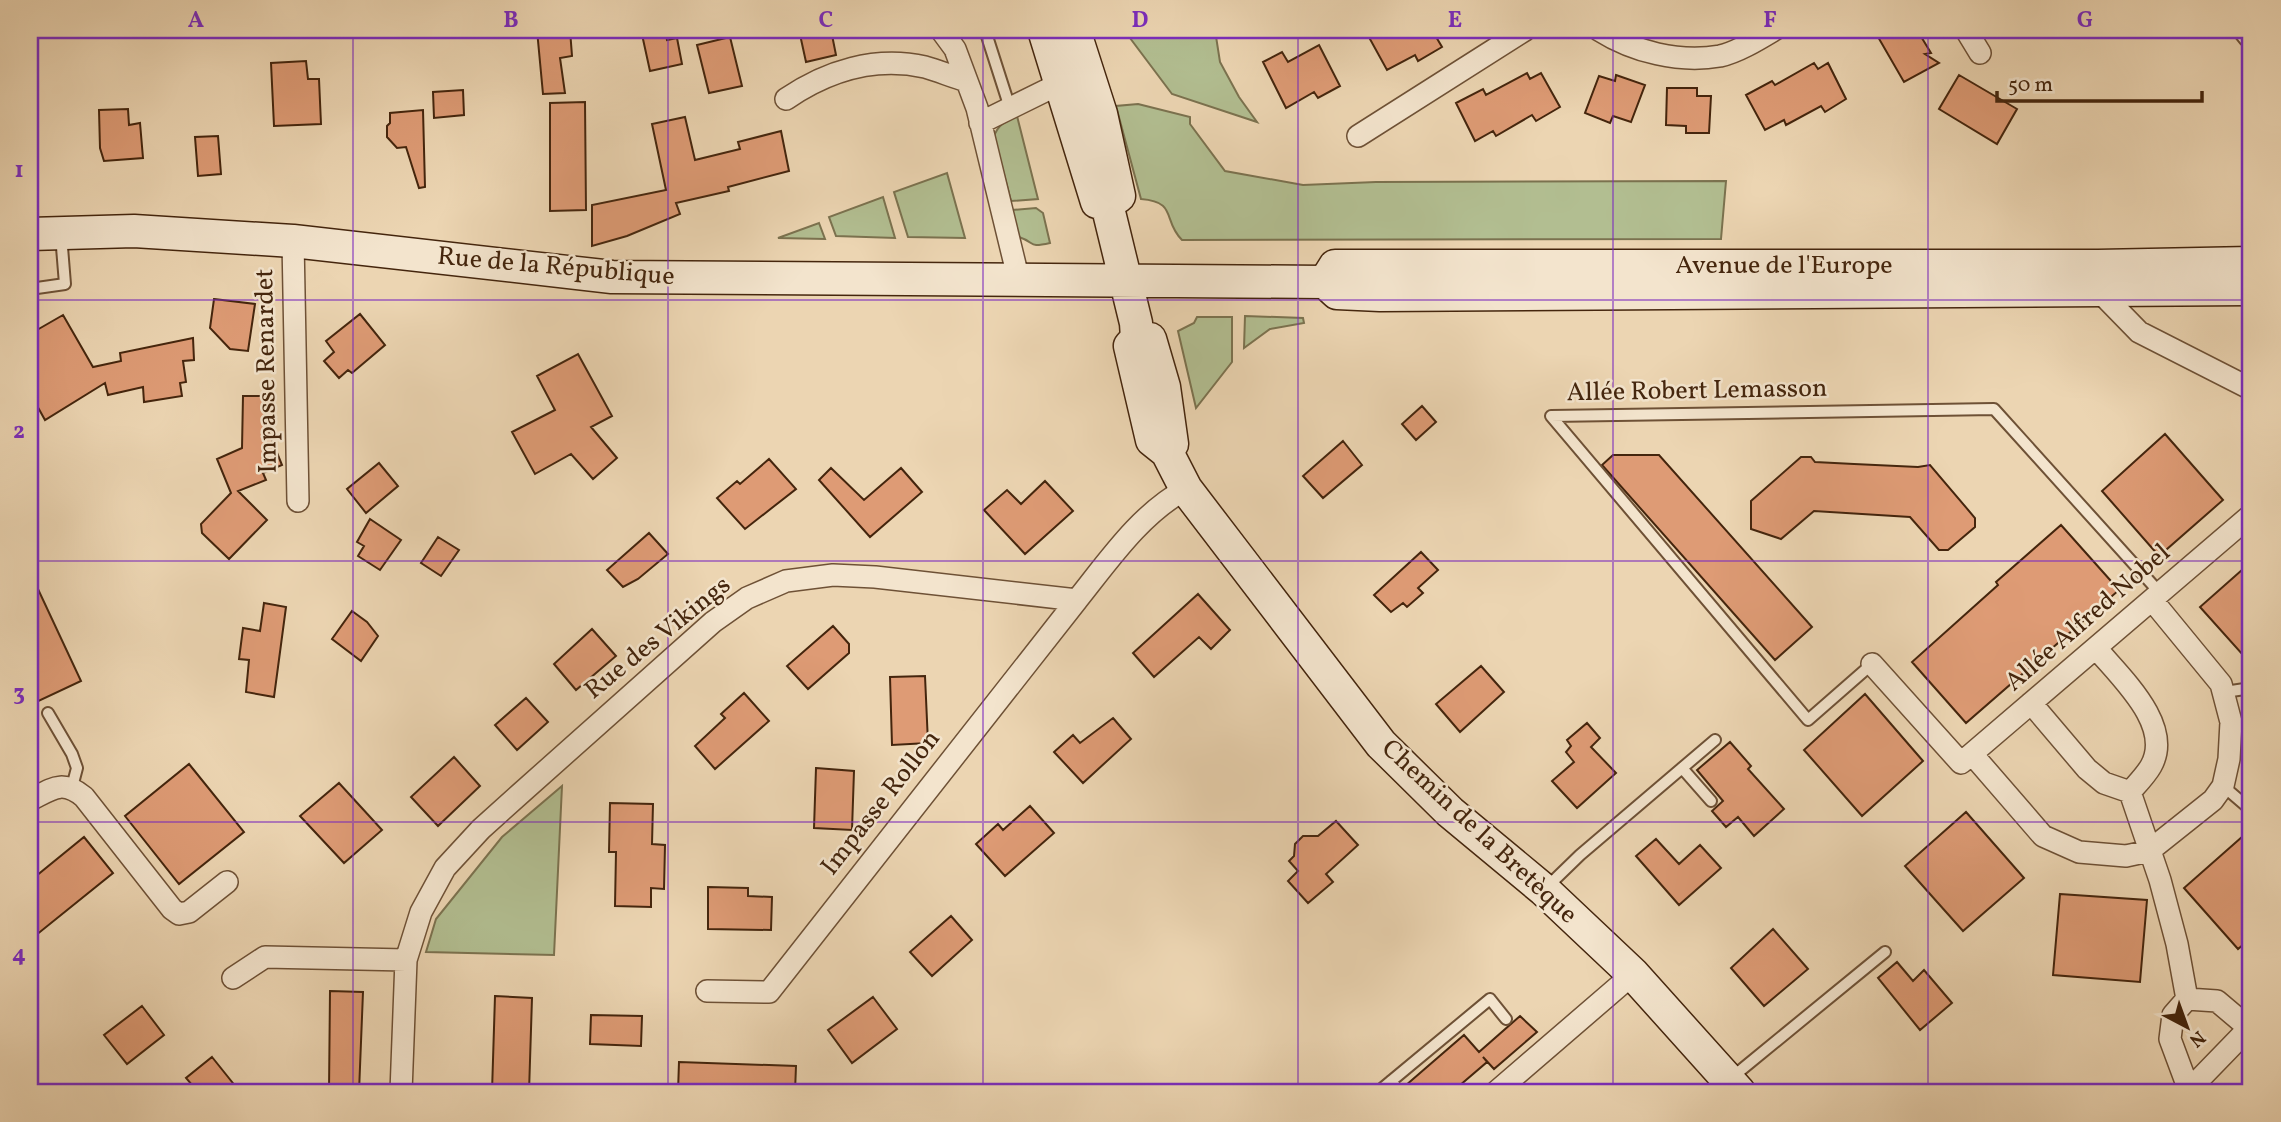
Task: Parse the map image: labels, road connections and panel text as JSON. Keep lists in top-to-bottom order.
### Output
{
  "streets": {
    "main road": ["Avenue de l'Europe", "Rue de la République", "Chemin de la Bretèque"],
    "street": [
      "Impasse Renardet",
      "Allée Alfred Nobel",
      "Rue des Vikings",
      "Impasse Rollon"
    ],
    "lane": ["Allée Robert Lemasson"]
  },
  "crossings": [
    ["Avenue de l'Europe", "Rue de la République"],
    ["Avenue de l'Europe", "Chemin de la Bretèque"],
    ["Rue de la République", "Impasse Renardet"],
    ["Rue de la République", "Chemin de la Bretèque"],
    ["Allée Robert Lemasson", "Allée Alfred Nobel"],
    ["Rue des Vikings", "Impasse Rollon"]
  ],
  "scale_bar": "50 m",
  "north": "bottom right",
  "grid": {
    "columns": [
      "A",
      "B",
      "C",
      "D",
      "E",
      "F",
      "G"
    ],
    "rows": [
      "1",
      "2",
      "3",
      "4"
    ]
  }
}
